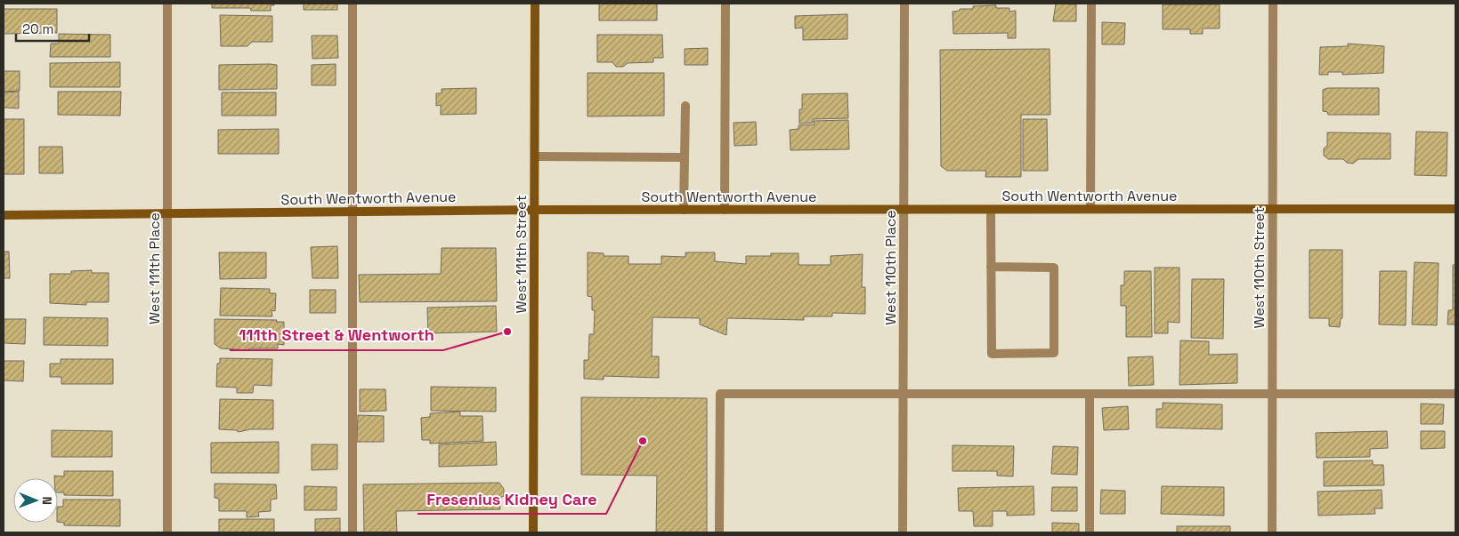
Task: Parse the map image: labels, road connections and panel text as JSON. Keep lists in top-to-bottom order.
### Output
{
  "streets": {
    "street": [
      "South Wentworth Avenue",
      "West 111th Street",
      "West 110th Place",
      "West 110th Street",
      "West 111th Place"
    ]
  },
  "crossings": [
    ["South Wentworth Avenue", "West 111th Street"],
    ["South Wentworth Avenue", "West 110th Place"],
    ["South Wentworth Avenue", "West 110th Street"],
    ["South Wentworth Avenue", "West 111th Place"]
  ],
  "places": ["111th Street & Wentworth", "Fresenius Kidney Care"],
  "scale_bar": "20 m",
  "north": "right"
}
